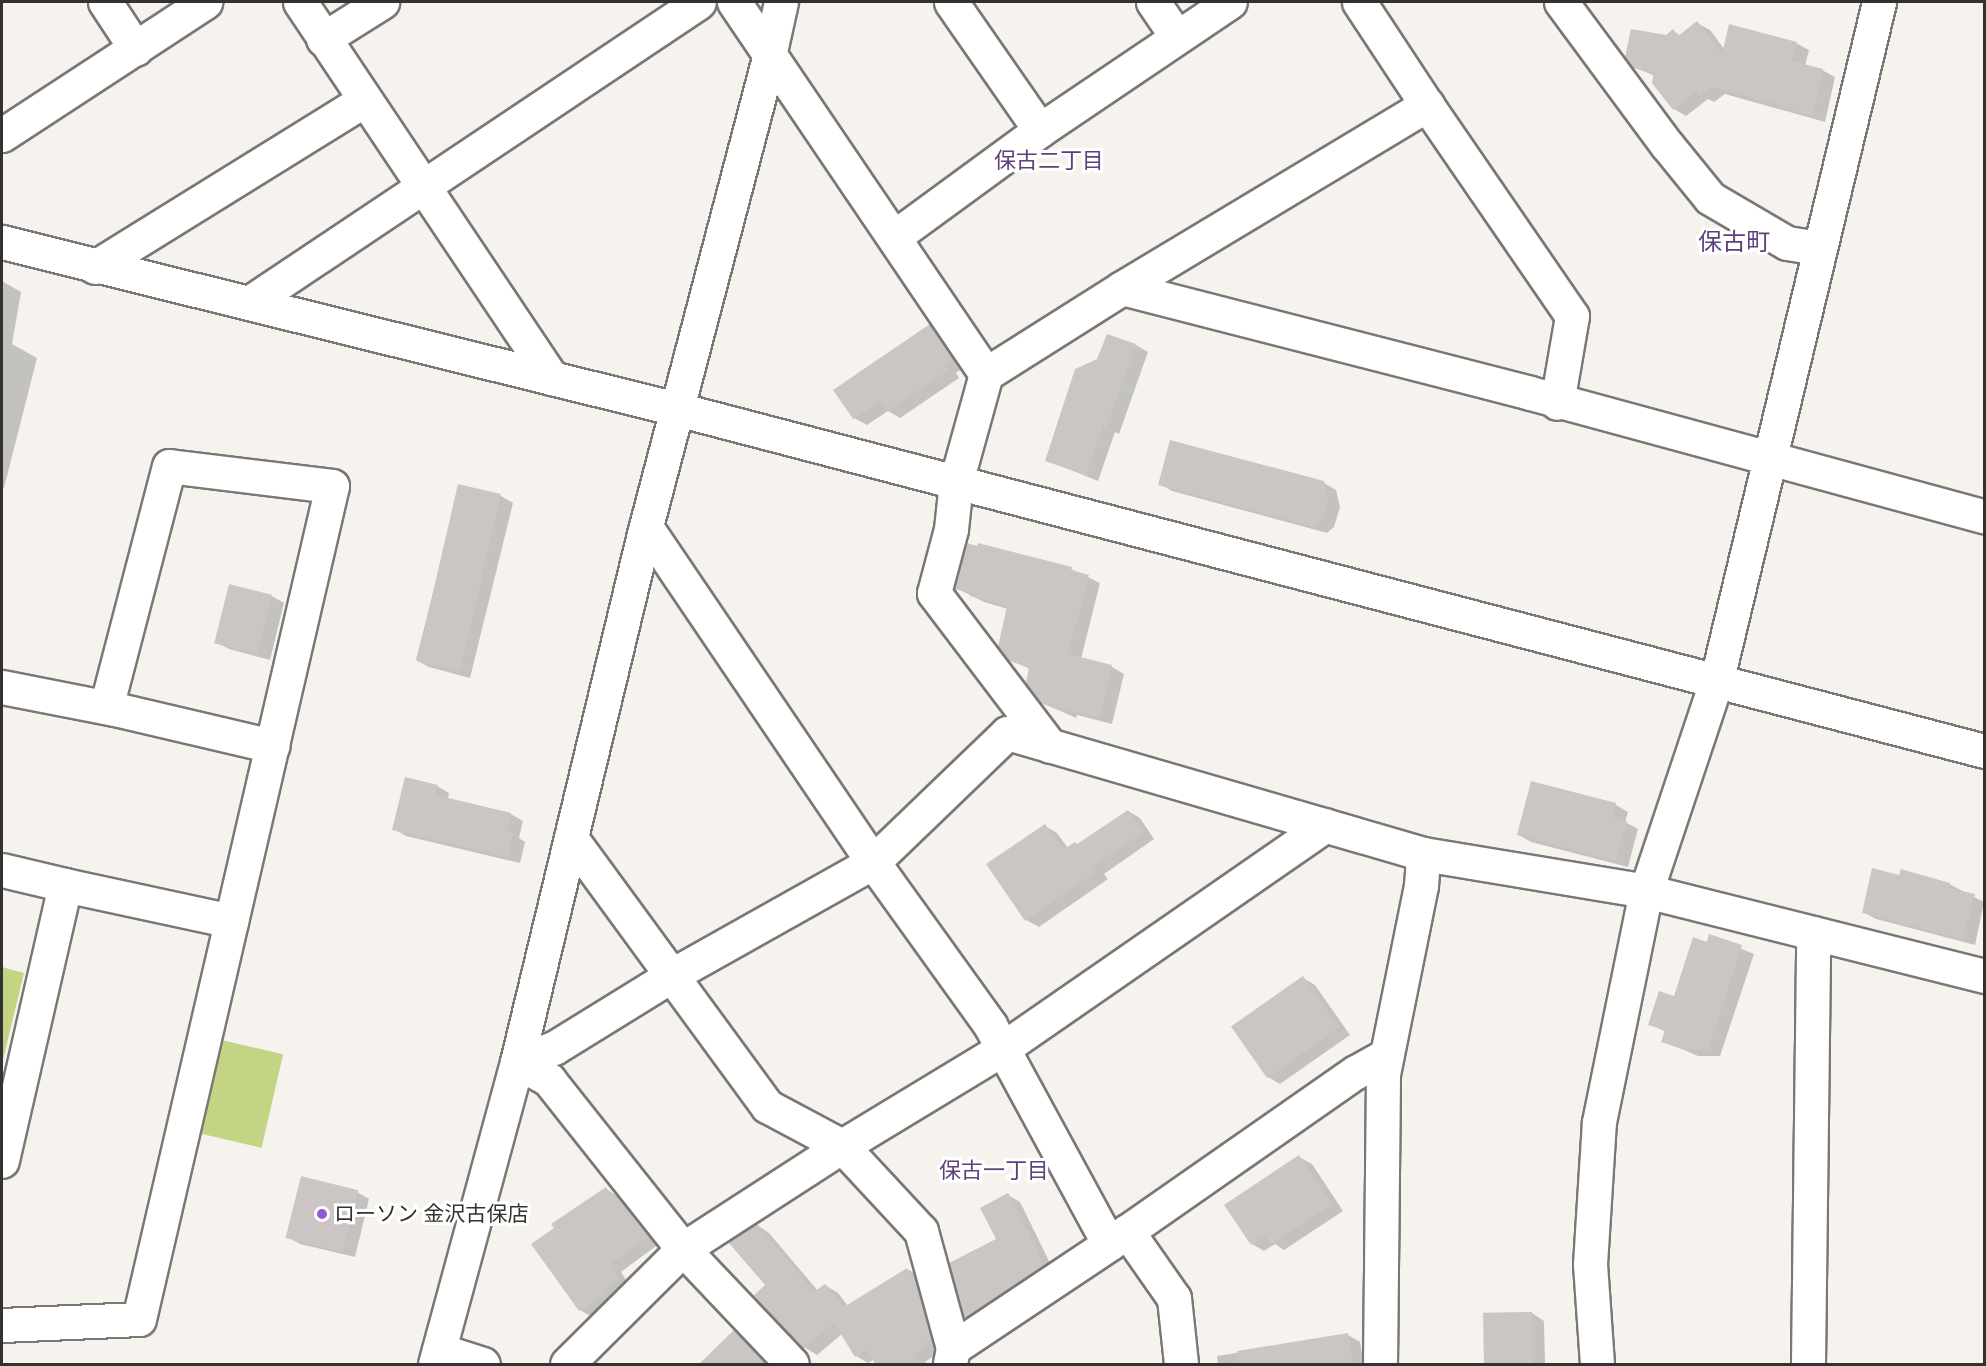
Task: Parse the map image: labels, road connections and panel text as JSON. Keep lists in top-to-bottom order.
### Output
{
  "districts": ["保古二丁目", "保古町", "保古一丁目"],
  "places": ["ローソン 金沢古保店"]
}
